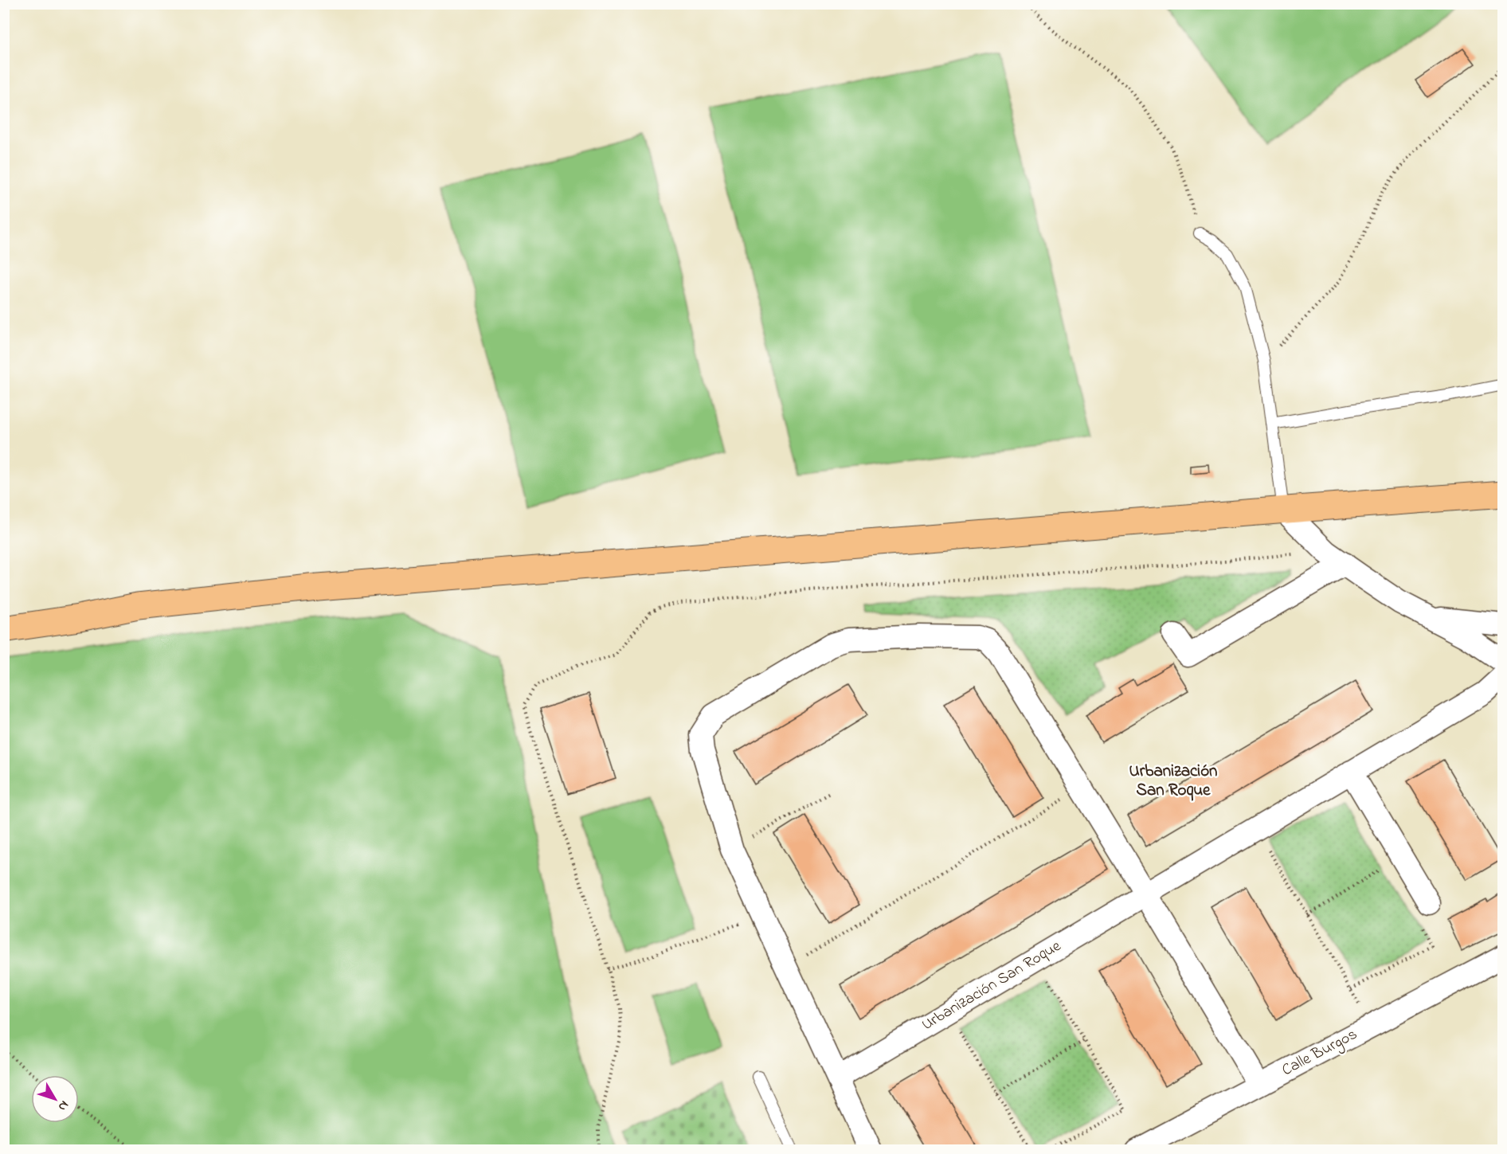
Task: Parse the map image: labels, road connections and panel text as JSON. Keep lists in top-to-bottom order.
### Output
{
  "streets": {
    "street": ["Urbanización San Roque", "Calle Burgos"]
  },
  "districts": ["Urbanización San Roque"],
  "north": "bottom right"
}
